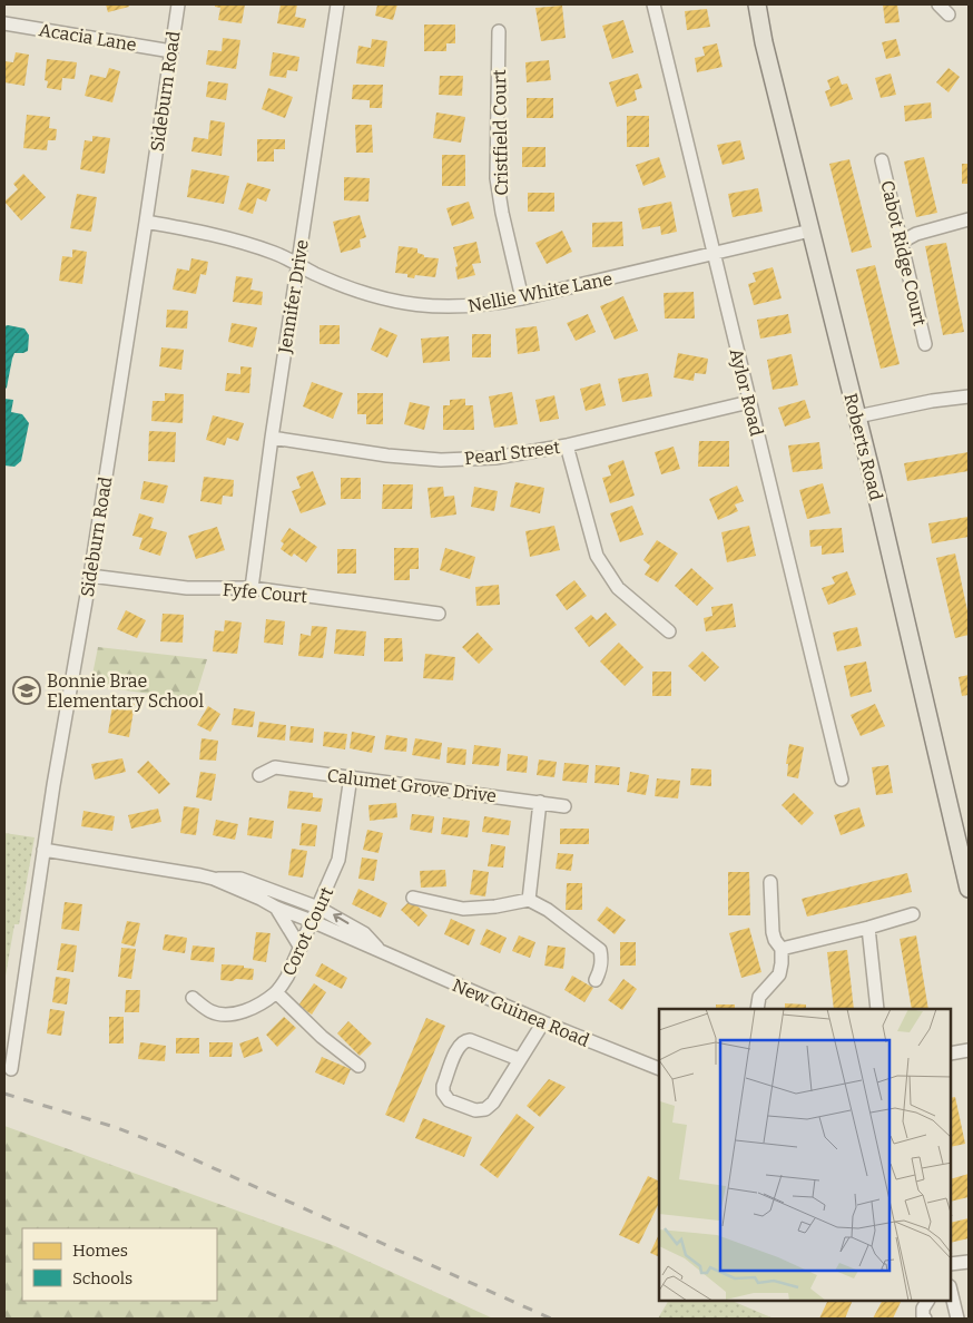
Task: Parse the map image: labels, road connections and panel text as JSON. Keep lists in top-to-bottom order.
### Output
{
  "streets": {
    "main road": ["Roberts Road"],
    "street": [
      "Acacia Lane",
      "Sideburn Road",
      "Cristfield Court",
      "Cabot Ridge Court",
      "Nellie White Lane",
      "Jennifer Drive",
      "Aylor Road",
      "Pearl Street",
      "Fyfe Court",
      "Calumet Grove Drive",
      "Corot Court",
      "New Guinea Road"
    ]
  },
  "crossings": [
    ["Acacia Lane", "Sideburn Road"],
    ["Sideburn Road", "Nellie White Lane"],
    ["Sideburn Road", "Fyfe Court"],
    ["Sideburn Road", "New Guinea Road"],
    ["Cristfield Court", "Nellie White Lane"],
    ["Nellie White Lane", "Jennifer Drive"],
    ["Nellie White Lane", "Aylor Road"],
    ["Nellie White Lane", "Roberts Road"],
    ["Jennifer Drive", "Pearl Street"],
    ["Jennifer Drive", "Fyfe Court"],
    ["Aylor Road", "Pearl Street"],
    ["Calumet Grove Drive", "Corot Court"],
    ["Corot Court", "New Guinea Road"]
  ],
  "places": {
    "school or university": ["Bonnie Brae Elementary School"]
  },
  "legend": ["Homes", "Schools"]
}
